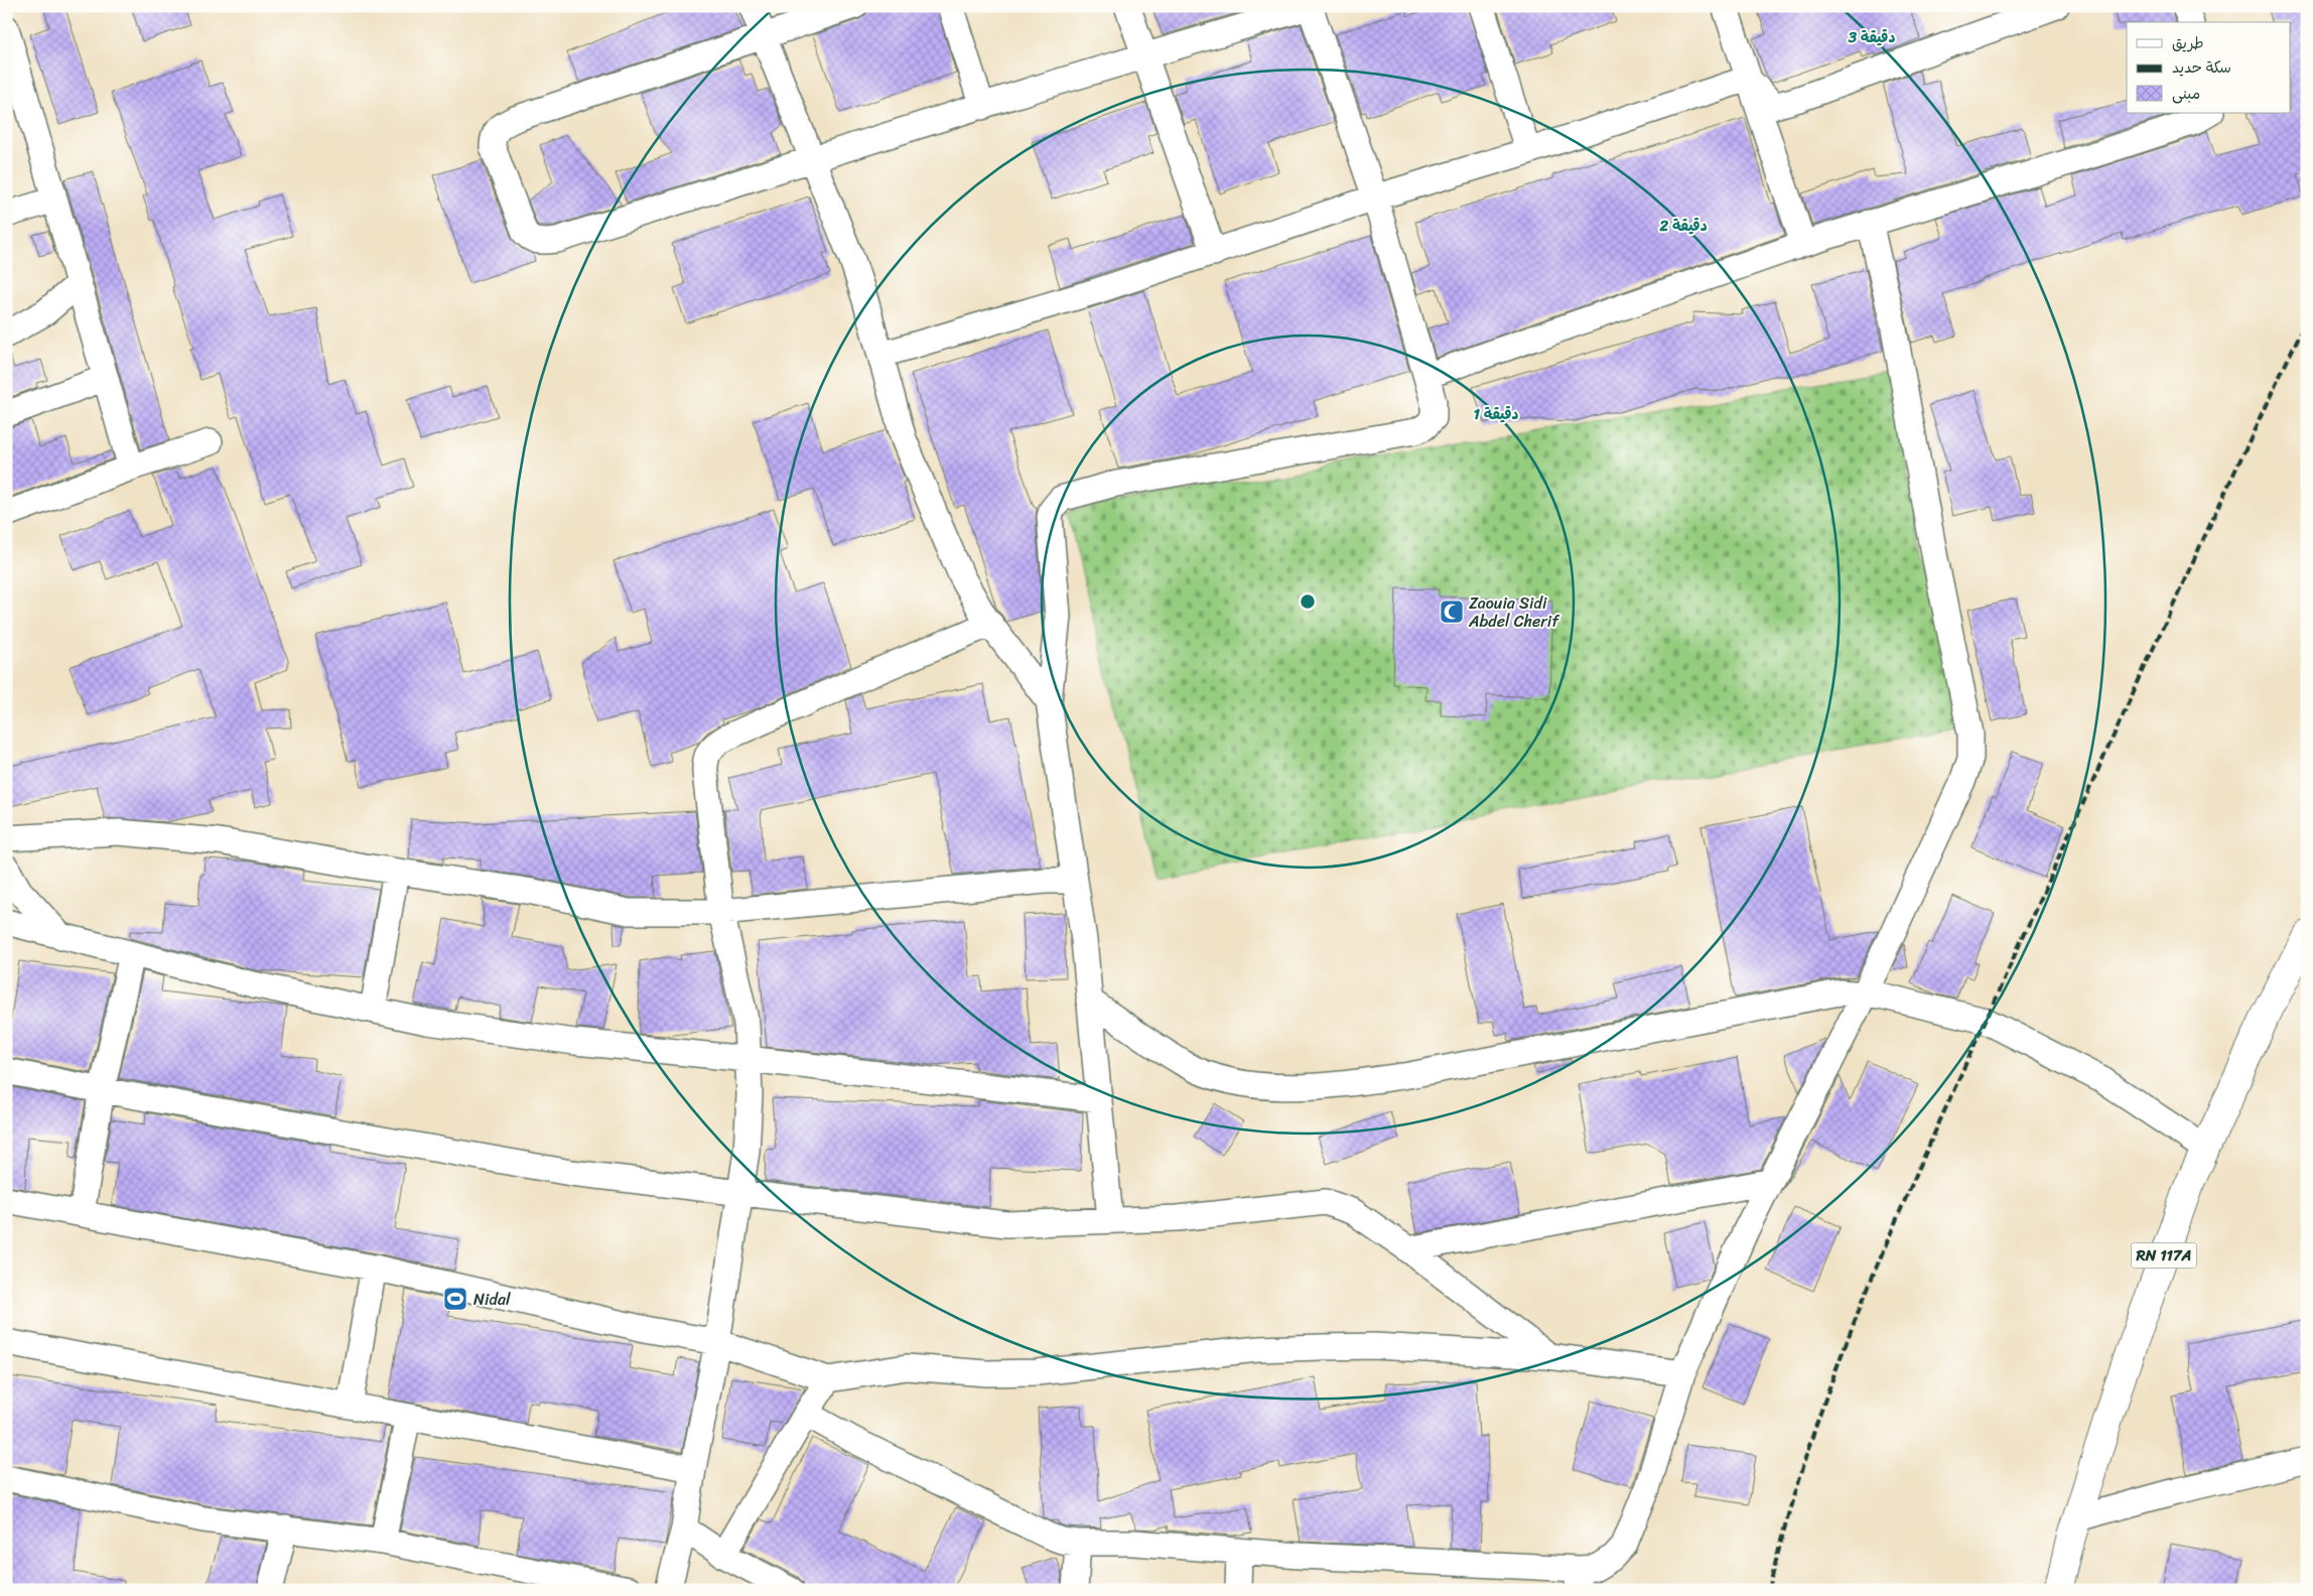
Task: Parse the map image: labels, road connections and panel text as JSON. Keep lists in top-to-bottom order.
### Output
{
  "streets": {
    "main road": ["RN 117A"]
  },
  "places": {
    "mosque": ["Zaouia Sidi Abdel Cherif"],
    "sports": ["Nidal"]
  },
  "legend": ["طريق", "سكة حديد", "مبنى"],
  "rings": ["3 دقيقة", "2 دقيقة", "1 دقيقة"]
}
